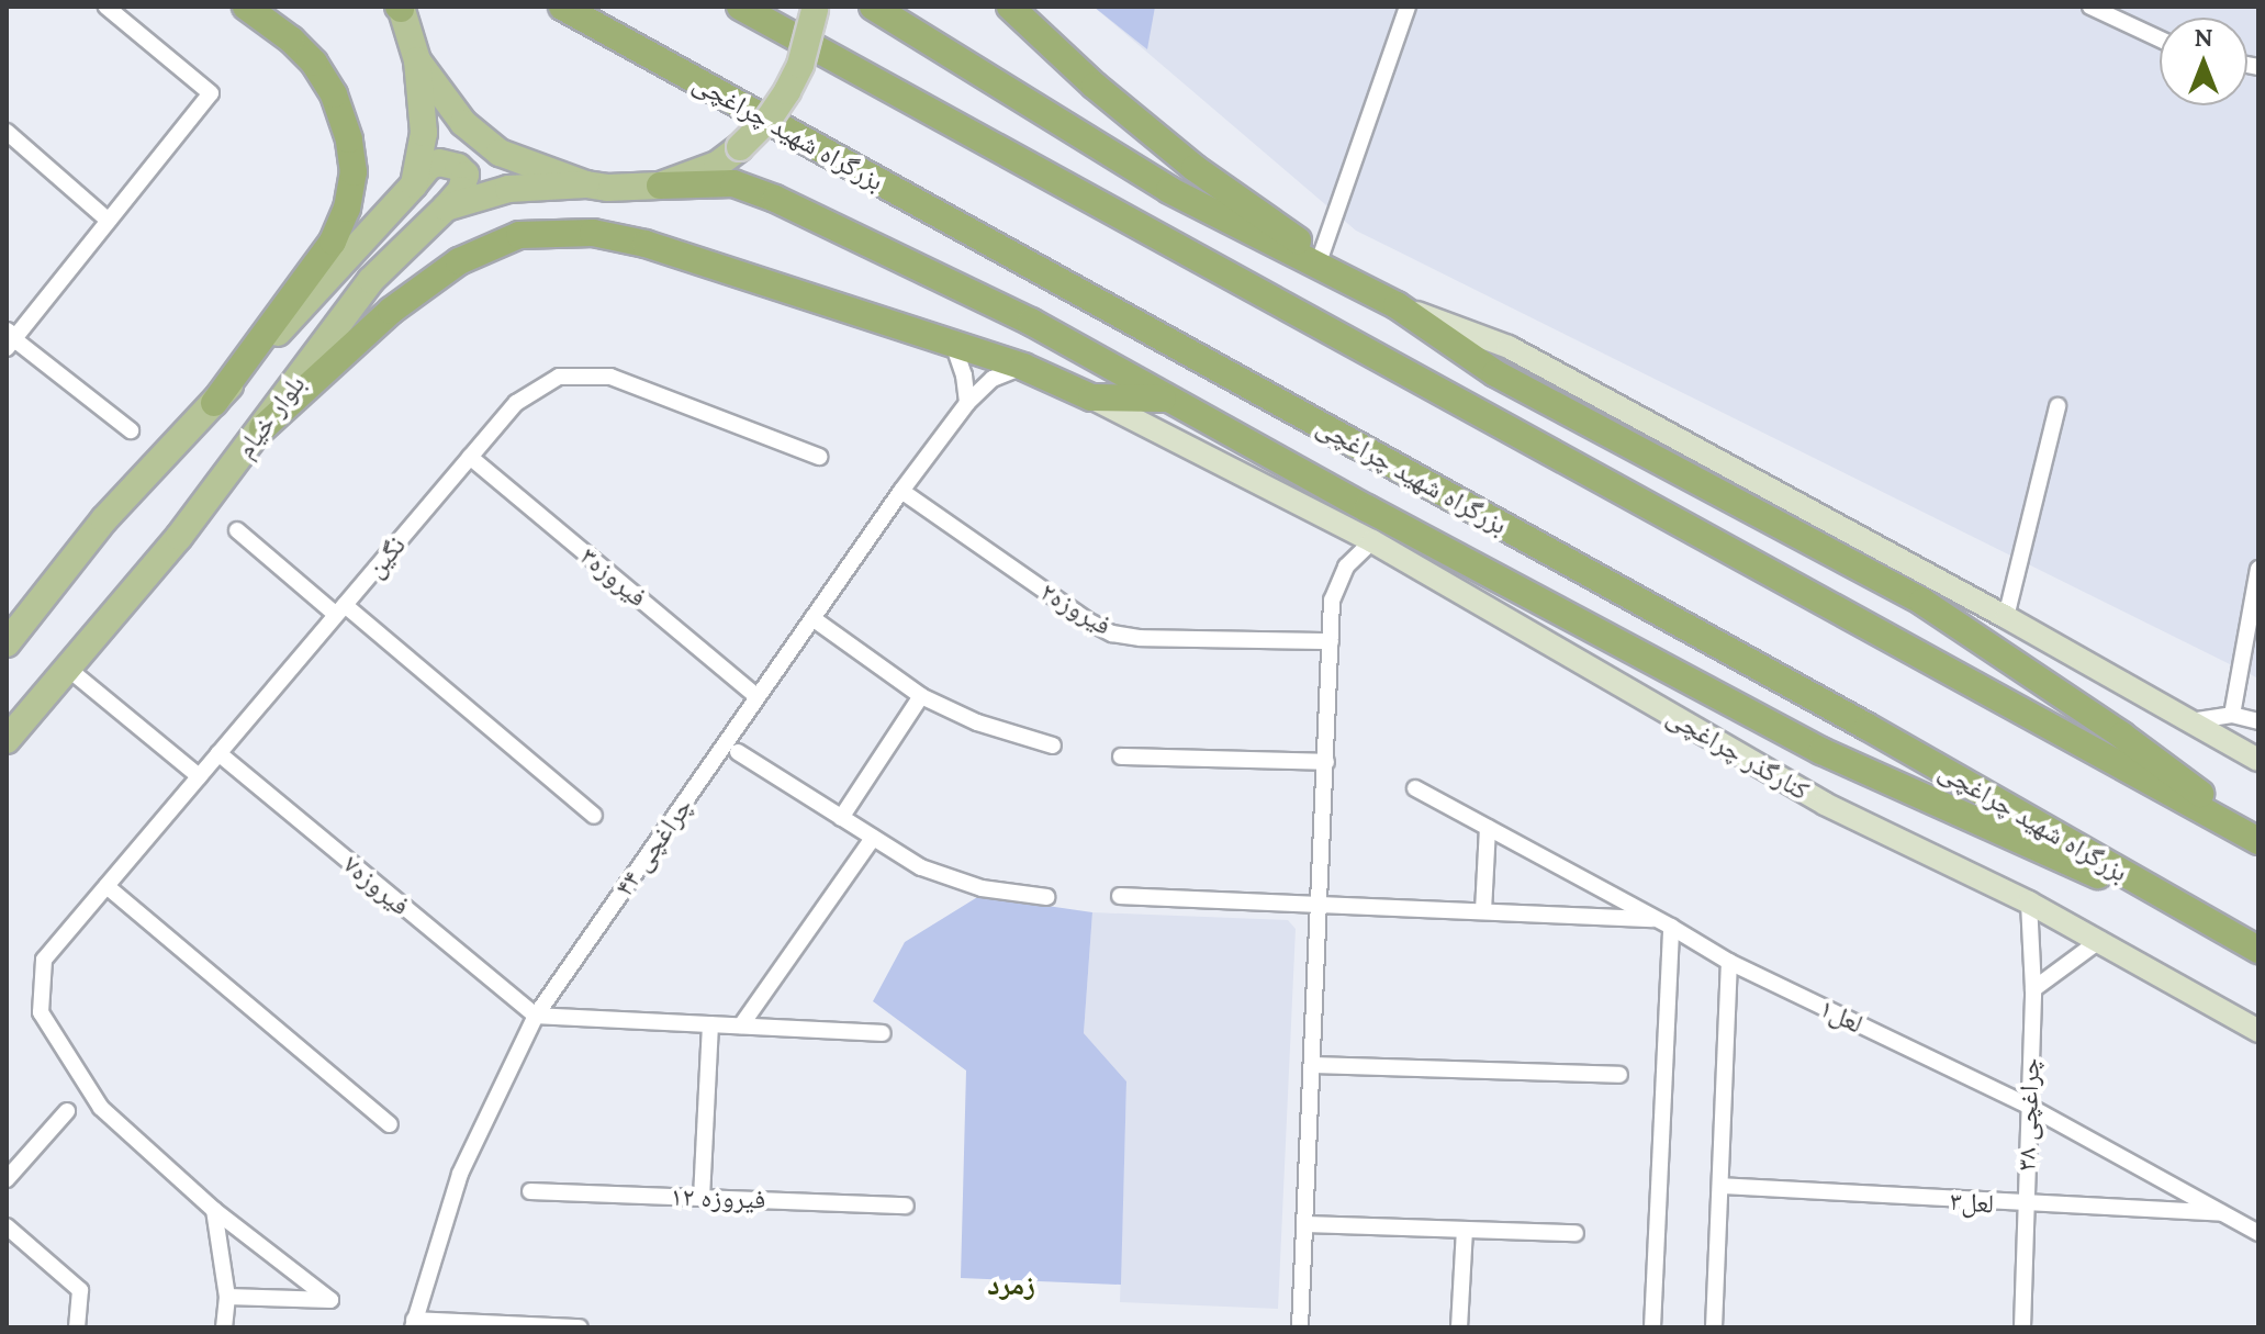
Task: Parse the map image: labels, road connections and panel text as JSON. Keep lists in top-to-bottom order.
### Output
{
  "streets": {
    "highway": ["بزرگراه شهید چراغچی"],
    "main road": ["بلوار خیام", "کنارگذر چراغچی"],
    "street": [
      "نگین",
      "فیروزه۳",
      "فیروزه۲",
      "چراغچی ۴۴",
      "فیروزه۷",
      "لعل۱",
      "چراغچی ۳۸",
      "فیروزه ۱۲",
      "لعل۳"
    ]
  },
  "crossings": [
    ["نگین", "فیروزه۳"],
    ["نگین", "فیروزه۷"],
    ["فیروزه۳", "چراغچی ۴۴"],
    ["فیروزه۲", "چراغچی ۴۴"],
    ["کنارگذر چراغچی", "چراغچی ۳۸"],
    ["چراغچی ۴۴", "فیروزه۷"],
    ["لعل۱", "چراغچی ۳۸"],
    ["لعل۱", "لعل۳"],
    ["چراغچی ۳۸", "لعل۳"]
  ],
  "districts": ["زمرد"],
  "north": "top"
}
